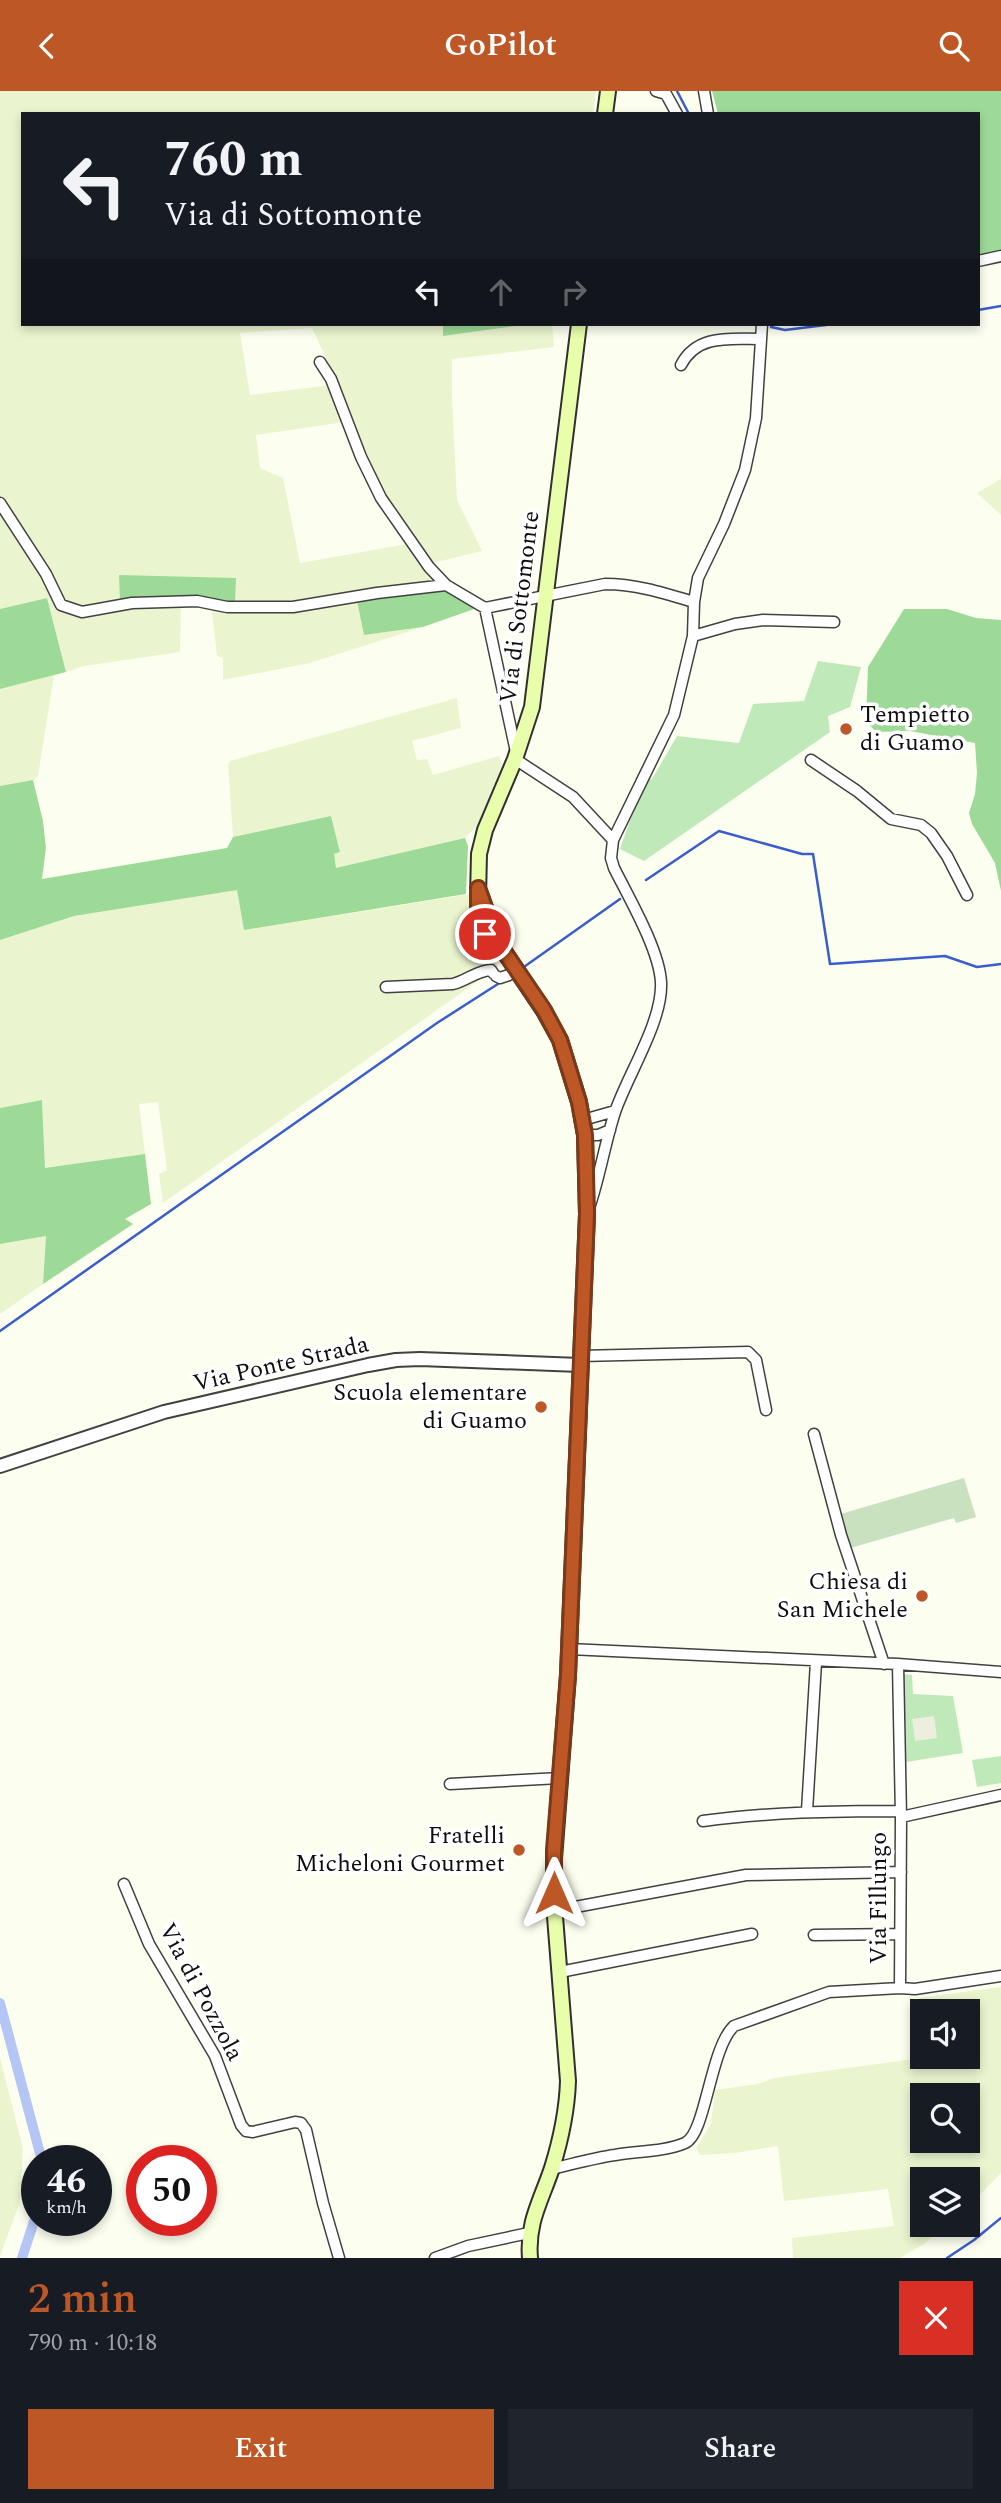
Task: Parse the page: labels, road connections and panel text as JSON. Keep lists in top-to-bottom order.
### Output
{
  "streets": {
    "main road": ["Via di Sottomonte"],
    "street": ["Via Ponte Strada", "Via Fillungo", "Via di Pozzola"]
  },
  "crossings": [
    ["Via di Sottomonte", "Via Ponte Strada"],
    ["Via di Sottomonte", "Via Fillungo"]
  ],
  "places": [
    "Tempietto di Guamo",
    "Scuola elementare di Guamo",
    "Chiesa di San Michele",
    "Fratelli Micheloni Gourmet"
  ],
  "page": {
    "header": "GoPilot",
    "turn": ["760 m", "Via di Sottomonte"],
    "speed": "46 km/h",
    "limit": "50",
    "heading": ["2 min", "790 m · 10:18"],
    "buttons": ["Exit", "Share"]
  }
}
